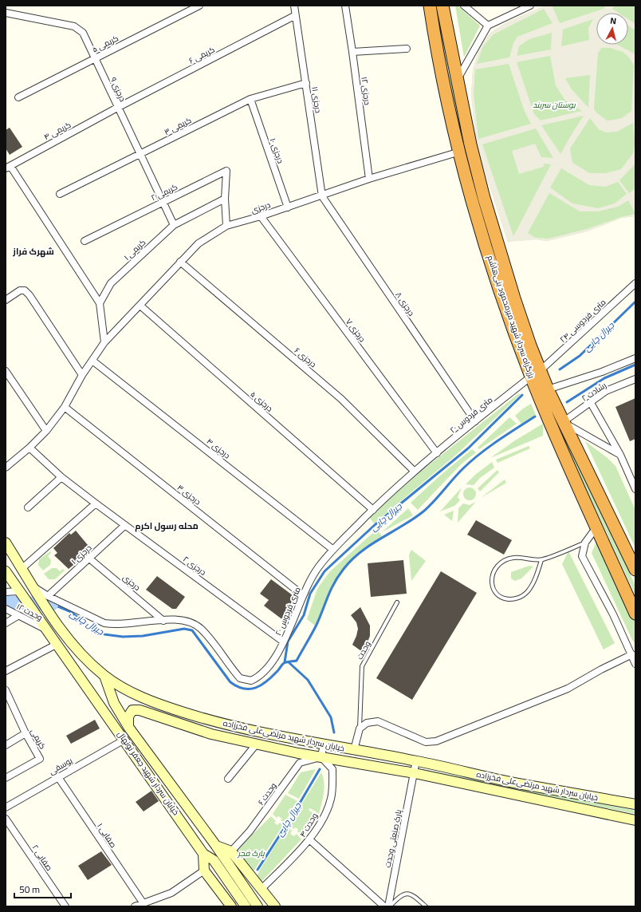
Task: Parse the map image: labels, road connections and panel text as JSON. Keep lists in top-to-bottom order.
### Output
{
  "streets": {
    "highway": ["بزرگراه سردار شهید میرمحمود بنی‌هاشم"],
    "main road": ["خیابان سردار شهید مرتضی‌علی فخرزاده", "خیابان سردار شهید جعفر نونهال"],
    "street": [
      "کریمی ۵",
      "کریمی ۶",
      "درجزی ۹",
      "درجزی ۱۲",
      "درجزی ۱۱",
      "کریمی ۳",
      "کریمی ۴",
      "درجزی ۱۰",
      "کریمی ۲",
      "درجزی",
      "کریمی ۱",
      "درجزی ۸",
      "۲۴ متری فردوسی",
      "درجزی ۷",
      "درجزی ۶",
      "رشادت ۲",
      "درجزی ۵",
      "۲۰ متری فردوس",
      "درجزی ۴",
      "درجزی ۳",
      "درجزی ۱",
      "درجزی ۲",
      "وحدت ۱۲",
      "کریمی",
      "یوسفی",
      "وحدت ۶",
      "وحدت ۴",
      "صفایی ۱",
      "پارک صنعتی وحدت",
      "صفایی ۲"
    ],
    "lane": ["وحدت"]
  },
  "crossings": [
    ["کریمی ۵", "درجزی ۹"],
    ["کریمی ۶", "درجزی ۹"],
    ["کریمی ۶", "درجزی ۱۱"],
    ["کریمی ۶", "کریمی ۴"],
    ["درجزی ۹", "کریمی ۳"],
    ["درجزی ۹", "کریمی ۴"],
    ["درجزی ۹", "کریمی ۲"],
    ["درجزی ۹", "کریمی ۱"],
    ["درجزی ۱۲", "درجزی"],
    ["درجزی ۱۱", "کریمی ۳"],
    ["درجزی ۱۱", "درجزی"],
    ["درجزی ۱۱", "درجزی ۸"],
    ["کریمی ۳", "درجزی ۱۰"],
    ["درجزی ۱۰", "درجزی"],
    ["کریمی ۲", "کریمی ۱"],
    ["درجزی", "درجزی ۸"],
    ["درجزی", "بزرگراه سردار شهید میرمحمود بنی‌هاشم"],
    ["درجزی", "درجزی ۷"],
    ["درجزی", "درجزی ۶"],
    ["درجزی", "درجزی ۵"],
    ["درجزی", "۲۰ متری فردوس"],
    ["درجزی", "درجزی ۴"],
    ["درجزی", "درجزی ۳"],
    ["درجزی", "درجزی ۱"],
    ["درجزی", "درجزی ۲"],
    ["درجزی ۸", "۲۰ متری فردوس"],
    ["بزرگراه سردار شهید میرمحمود بنی‌هاشم", "۲۴ متری فردوسی"],
    ["بزرگراه سردار شهید میرمحمود بنی‌هاشم", "رشادت ۲"],
    ["بزرگراه سردار شهید میرمحمود بنی‌هاشم", "۲۰ متری فردوس"],
    ["۲۴ متری فردوسی", "۲۰ متری فردوس"],
    ["درجزی ۷", "۲۰ متری فردوس"],
    ["درجزی ۶", "۲۰ متری فردوس"],
    ["درجزی ۵", "۲۰ متری فردوس"],
    ["۲۰ متری فردوس", "درجزی ۴"],
    ["۲۰ متری فردوس", "درجزی ۳"],
    ["۲۰ متری فردوس", "درجزی ۱"],
    ["۲۰ متری فردوس", "درجزی ۲"],
    ["۲۰ متری فردوس", "خیابان سردار شهید مرتضی‌علی فخرزاده"],
    ["درجزی ۱", "درجزی ۲"],
    ["خیابان سردار شهید مرتضی‌علی فخرزاده", "خیابان سردار شهید جعفر نونهال"],
    ["خیابان سردار شهید مرتضی‌علی فخرزاده", "وحدت ۶"],
    ["خیابان سردار شهید مرتضی‌علی فخرزاده", "وحدت ۴"],
    ["خیابان سردار شهید مرتضی‌علی فخرزاده", "پارک صنعتی وحدت"],
    ["یوسفی", "خیابان سردار شهید جعفر نونهال"],
    ["یوسفی", "صفایی ۱"],
    ["وحدت ۶", "وحدت ۴"]
  ],
  "districts": ["شهرک فراز", "محله رسول اکرم"],
  "water": ["جیرال چایی"],
  "parks": ["بوستان سربند", "پارک فجر"],
  "scale_bar": "50 m",
  "north": "top"
}
